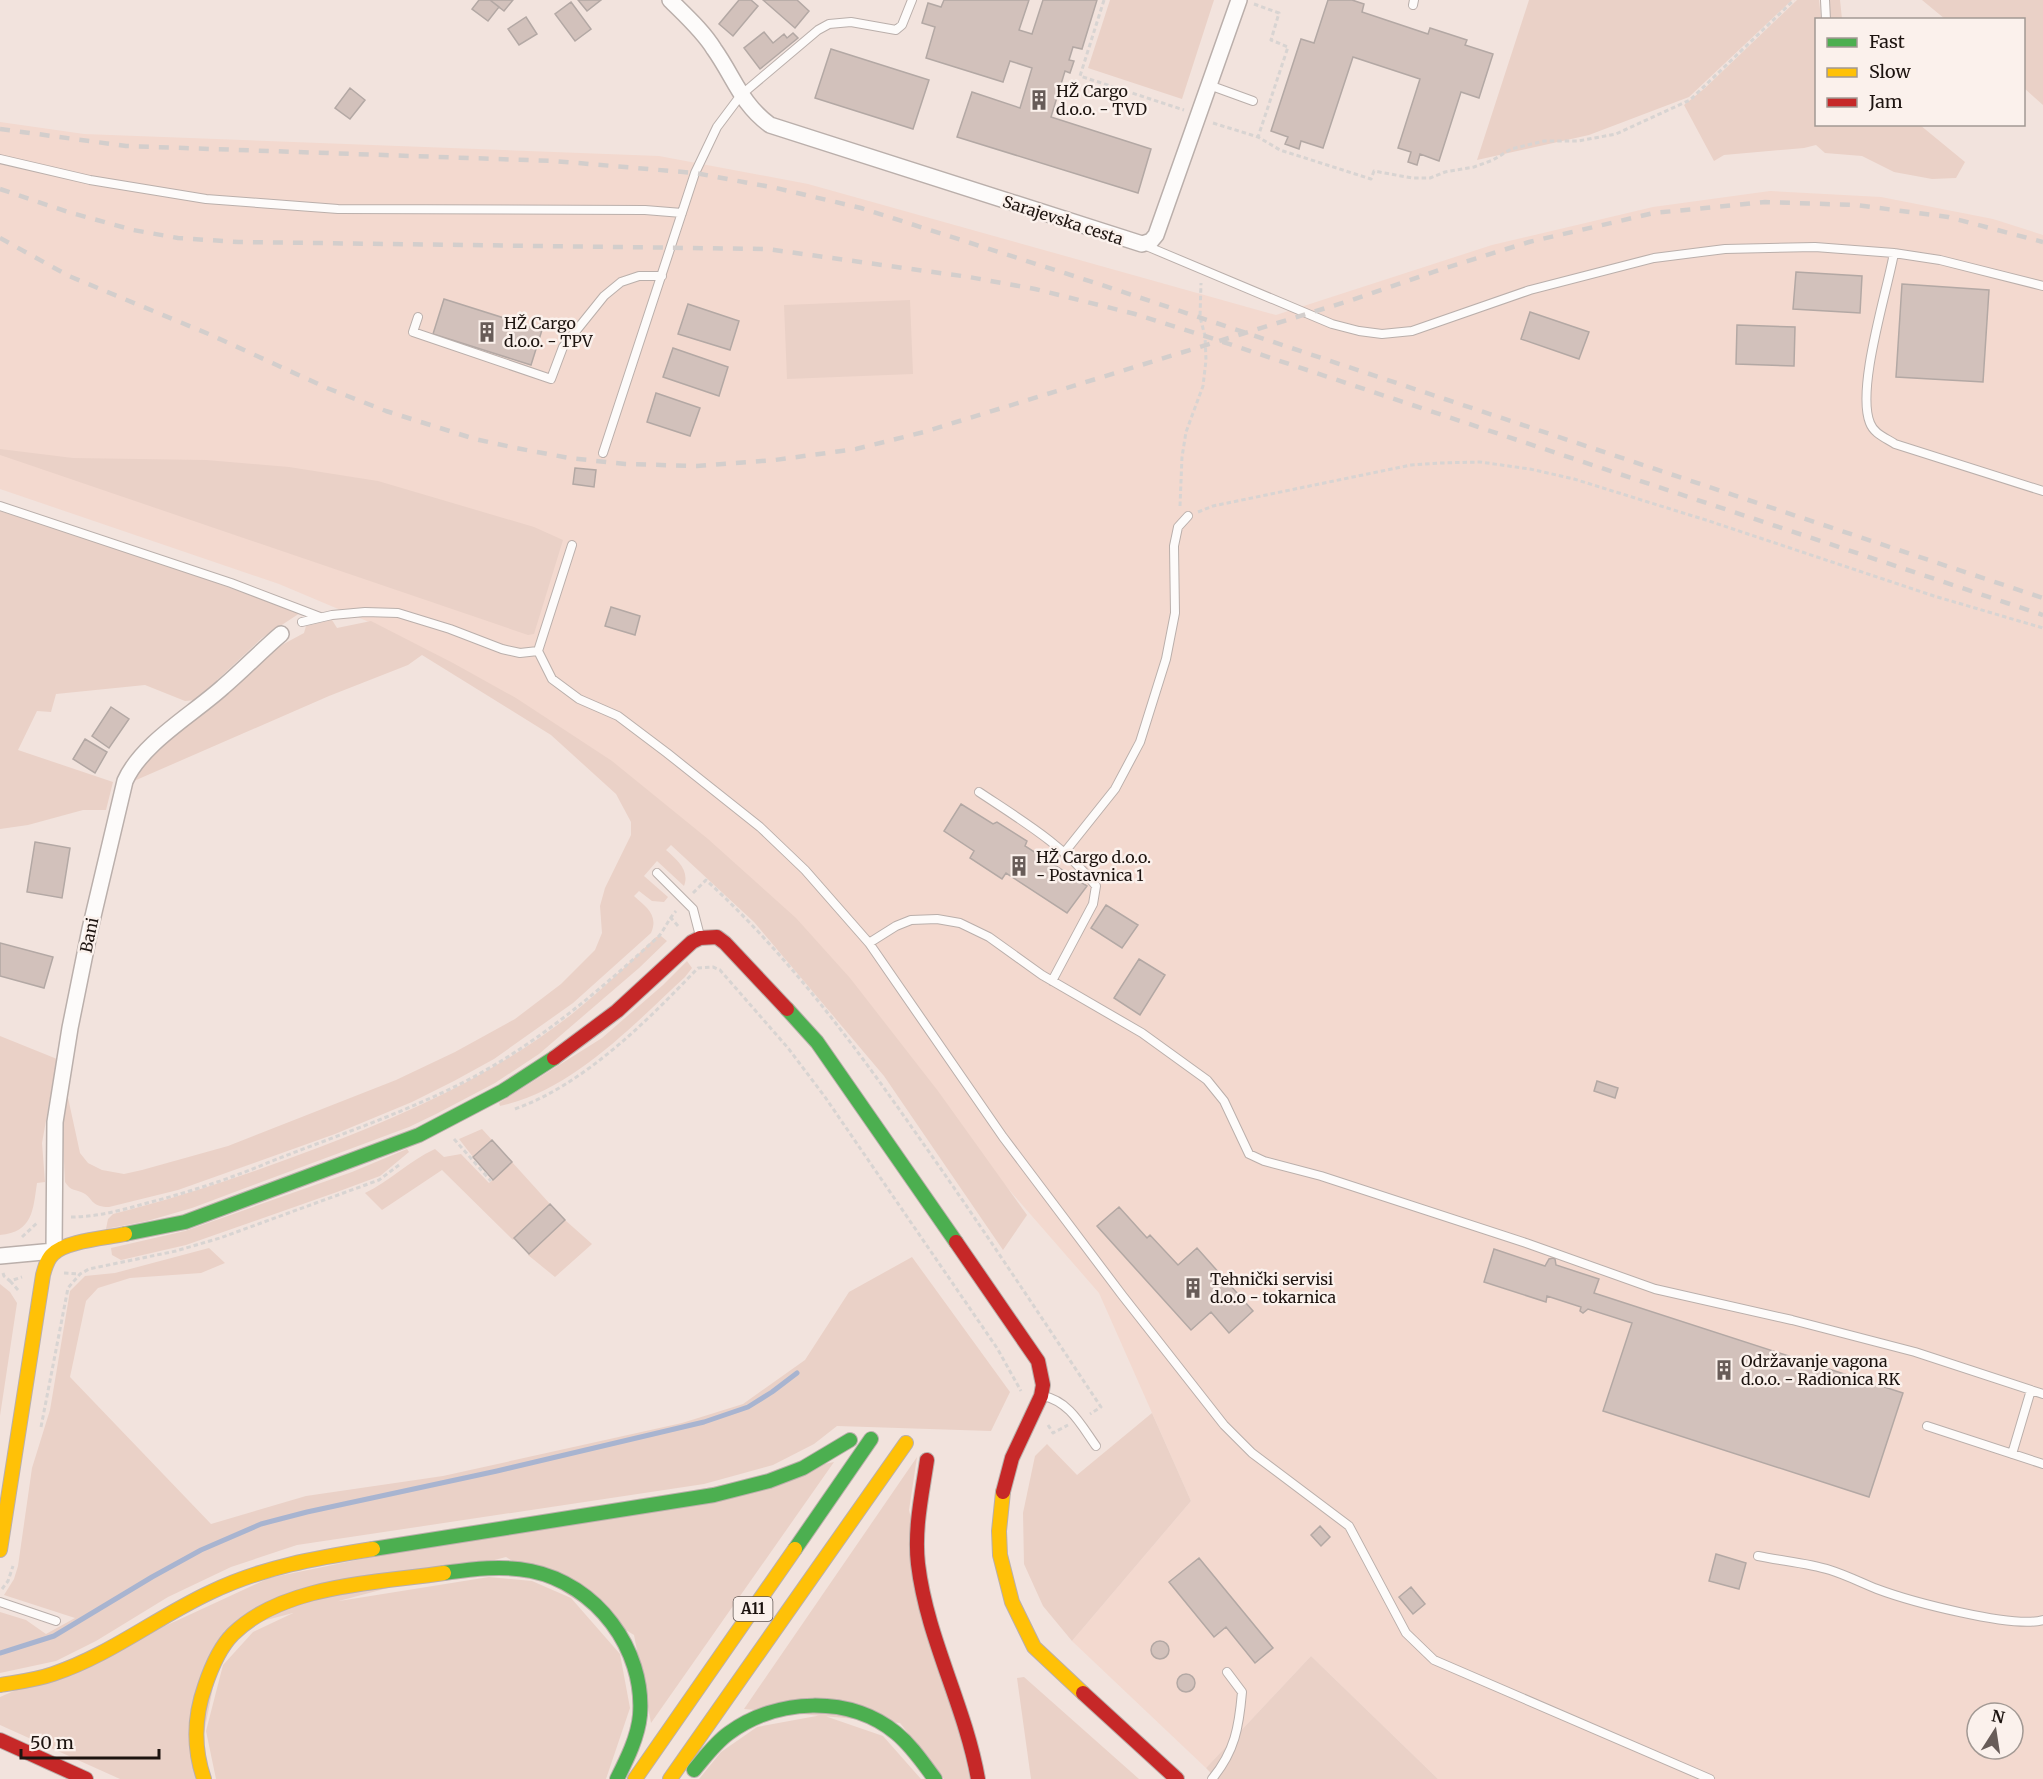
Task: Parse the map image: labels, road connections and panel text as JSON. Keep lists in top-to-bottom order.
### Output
{
  "streets": {
    "main road": ["A11"],
    "street": ["Sarajevska cesta", "Bani"]
  },
  "places": {
    "building": [
      "HŽ Cargo d.o.o. - TVD",
      "HŽ Cargo d.o.o. - TPV",
      "HŽ Cargo d.o.o. - Postavnica 1",
      "Tehnički servisi d.o.o - tokarnica",
      "Održavanje vagona d.o.o. - Radionica RK"
    ]
  },
  "legend": ["Fast", "Slow", "Jam"],
  "scale_bar": "50 m",
  "north": "top"
}
